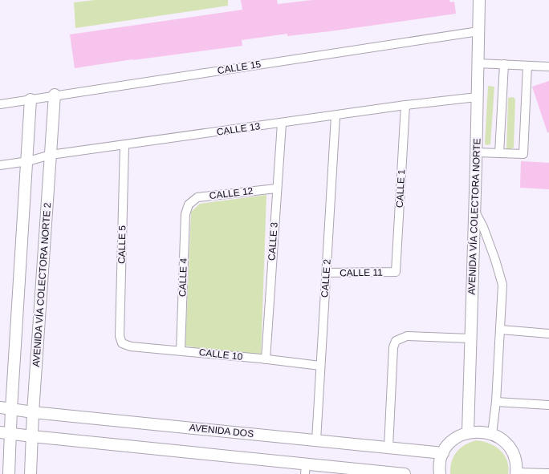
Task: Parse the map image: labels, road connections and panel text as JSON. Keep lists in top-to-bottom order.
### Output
{
  "streets": {
    "street": [
      "CALLE 15",
      "CALLE 13",
      "CALLE 1",
      "CALLE 12",
      "AVENIDA VÍA COLECTORA NORTE",
      "CALLE 3",
      "CALLE 5",
      "CALLE 11",
      "CALLE 4",
      "CALLE 2",
      "AVENIDA VÍA COLECTORA NORTE 2",
      "CALLE 10",
      "AVENIDA DOS"
    ]
  },
  "crossings": [
    ["CALLE 15", "AVENIDA VÍA COLECTORA NORTE"],
    ["CALLE 15", "AVENIDA VÍA COLECTORA NORTE 2"],
    ["CALLE 13", "CALLE 1"],
    ["CALLE 13", "AVENIDA VÍA COLECTORA NORTE"],
    ["CALLE 13", "CALLE 3"],
    ["CALLE 13", "CALLE 5"],
    ["CALLE 13", "CALLE 2"],
    ["CALLE 13", "AVENIDA VÍA COLECTORA NORTE 2"],
    ["CALLE 1", "CALLE 11"],
    ["CALLE 12", "CALLE 3"],
    ["CALLE 12", "CALLE 4"],
    ["CALLE 3", "CALLE 10"],
    ["CALLE 5", "CALLE 10"],
    ["CALLE 11", "CALLE 2"],
    ["CALLE 4", "CALLE 10"],
    ["CALLE 2", "CALLE 10"],
    ["CALLE 2", "AVENIDA DOS"],
    ["AVENIDA VÍA COLECTORA NORTE 2", "AVENIDA DOS"]
  ]
}
